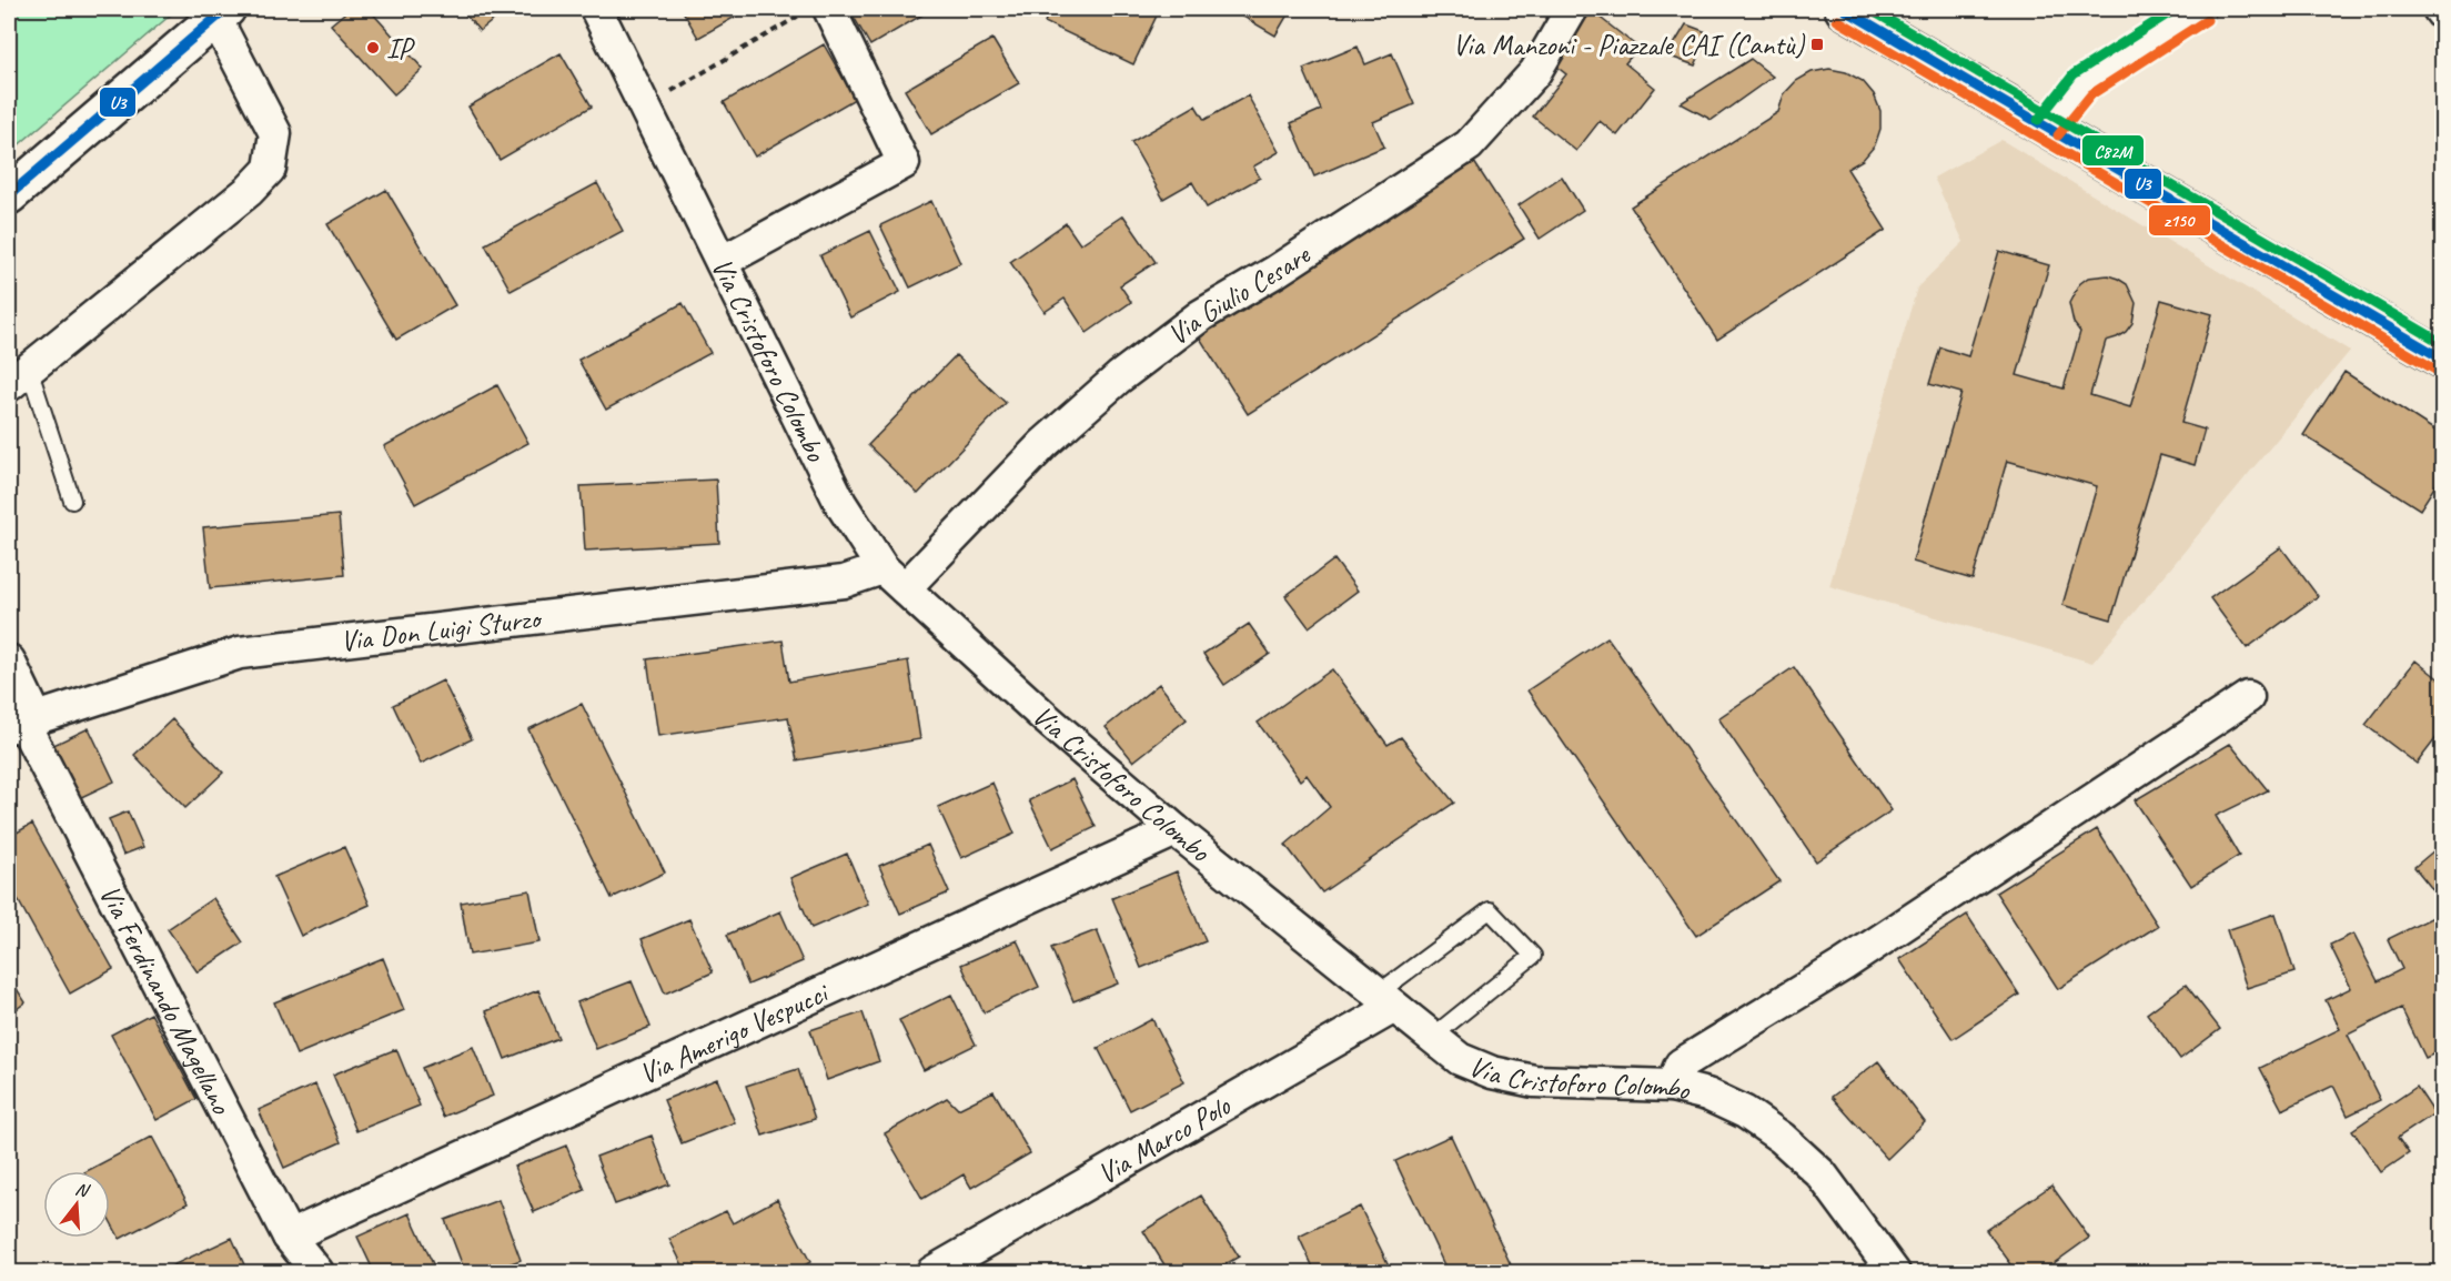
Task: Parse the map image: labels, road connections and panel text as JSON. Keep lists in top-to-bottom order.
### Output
{
  "streets": {
    "street": [
      "Via Giulio Cesare",
      "Via Cristoforo Colombo",
      "Via Don Luigi Sturzo",
      "Via Ferdinando Magellano",
      "Via Amerigo Vespucci",
      "Via Marco Polo"
    ]
  },
  "crossings": [
    ["Via Giulio Cesare", "Via Cristoforo Colombo"],
    ["Via Giulio Cesare", "Via Don Luigi Sturzo"],
    ["Via Cristoforo Colombo", "Via Don Luigi Sturzo"],
    ["Via Cristoforo Colombo", "Via Amerigo Vespucci"],
    ["Via Cristoforo Colombo", "Via Marco Polo"],
    ["Via Don Luigi Sturzo", "Via Ferdinando Magellano"],
    ["Via Ferdinando Magellano", "Via Amerigo Vespucci"]
  ],
  "places": {
    "transit": ["Via Manzoni - Piazzale CAI (Cantù)"],
    "other": ["IP"]
  },
  "lines": ["transit line U3", "transit line C82M", "transit line z150"],
  "north": "top"
}
